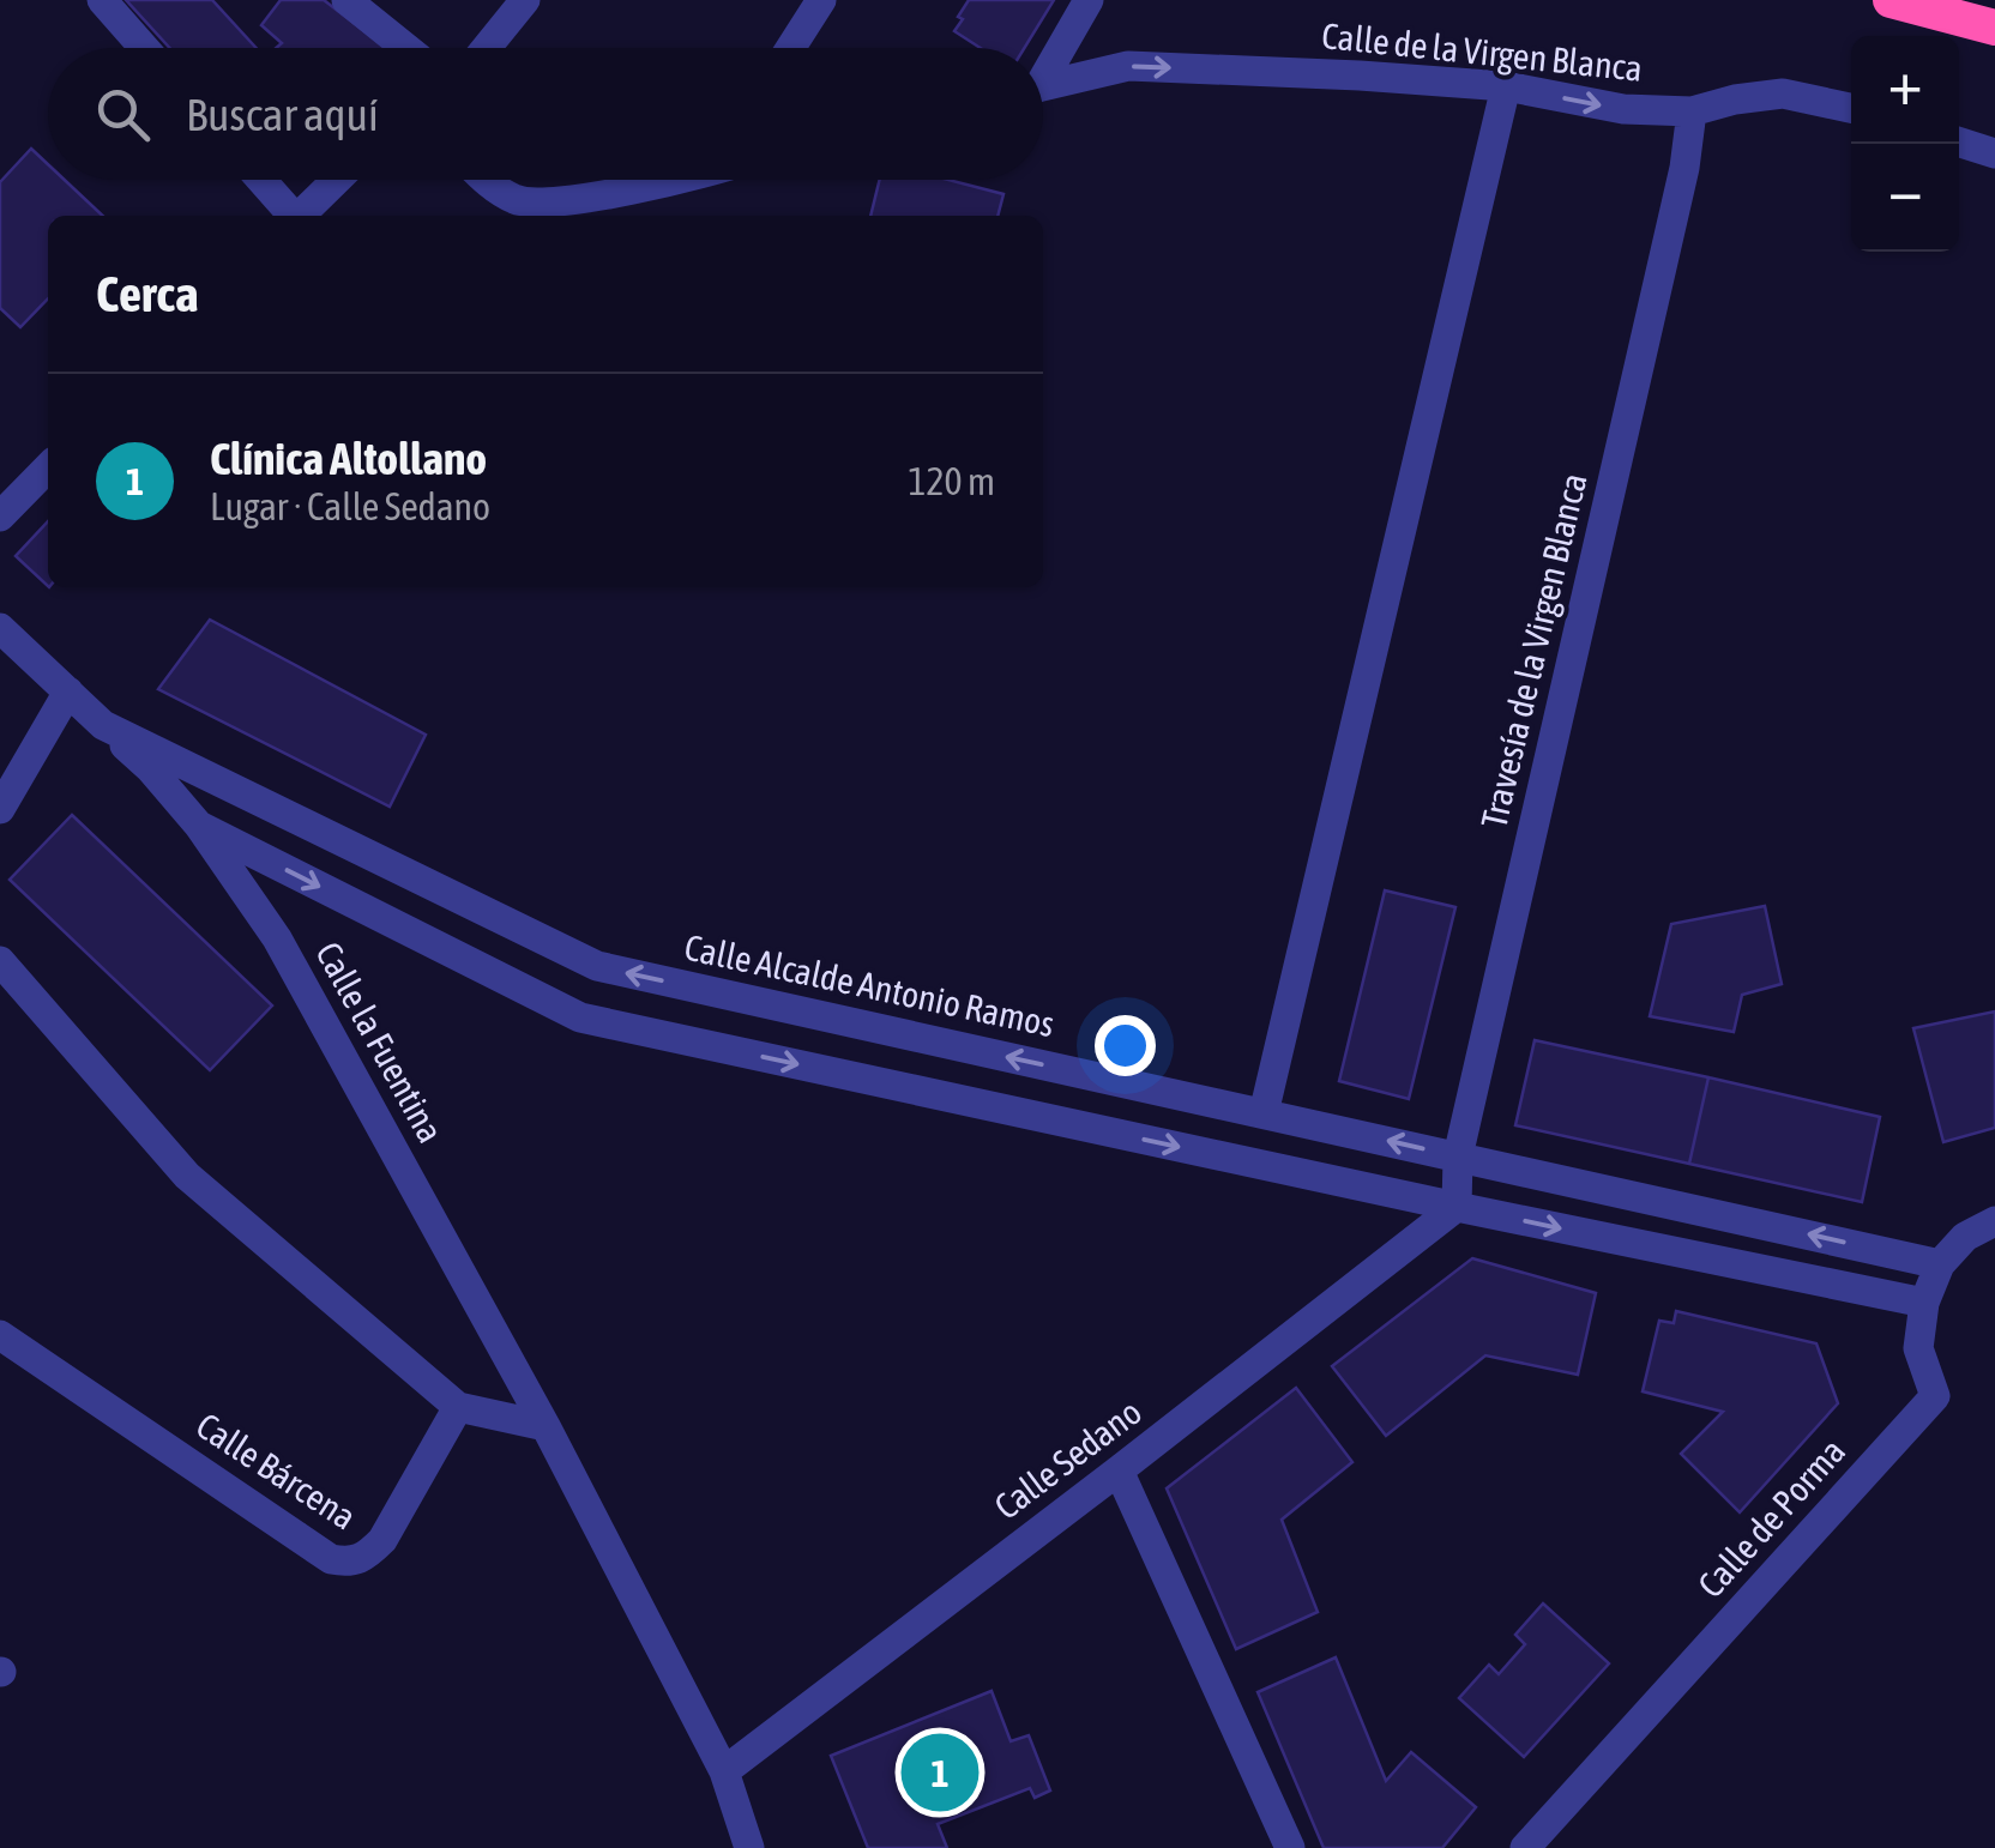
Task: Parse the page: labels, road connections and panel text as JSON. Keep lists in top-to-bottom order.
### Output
{
  "streets": {
    "street": [
      "Calle de la Virgen Blanca",
      "Travesía de la Virgen Blanca",
      "Calle Alcalde Antonio Ramos",
      "Calle la Fuentina",
      "Calle Sedano",
      "Calle Bárcena",
      "Calle de Porma"
    ]
  },
  "crossings": [
    ["Calle de la Virgen Blanca", "Travesía de la Virgen Blanca"],
    ["Travesía de la Virgen Blanca", "Calle Alcalde Antonio Ramos"],
    ["Travesía de la Virgen Blanca", "Calle Sedano"],
    ["Calle Alcalde Antonio Ramos", "Calle la Fuentina"],
    ["Calle Alcalde Antonio Ramos", "Calle de Porma"],
    ["Calle la Fuentina", "Calle Sedano"]
  ],
  "one_way": ["Calle de la Virgen Blanca"],
  "page": {
    "map_buttons": ["+", "−"],
    "search": "Buscar aquí",
    "heading": "Cerca",
    "list": [
      {
        "mark": "1",
        "name": "Clínica Altollano",
        "note": "Lugar · Calle Sedano",
        "value": "120 m"
      }
    ],
    "pins": "1"
  }
}
